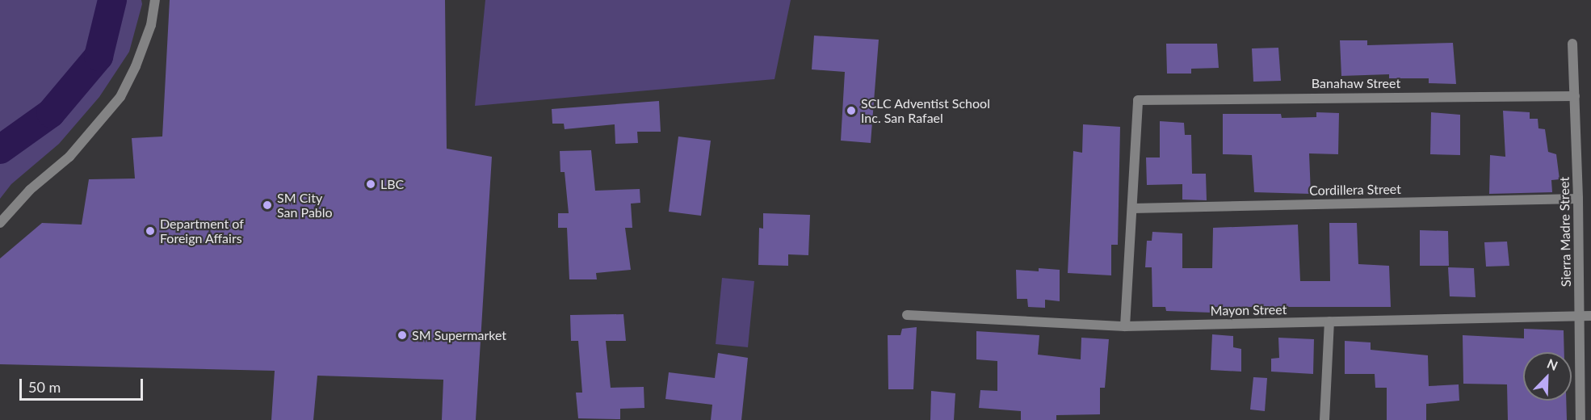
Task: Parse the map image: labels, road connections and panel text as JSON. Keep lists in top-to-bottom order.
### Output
{
  "streets": {
    "street": [
      "Banahaw Street",
      "Cordillera Street",
      "Sierra Madre Street",
      "Mayon Street"
    ]
  },
  "crossings": [
    ["Banahaw Street", "Cordillera Street"],
    ["Banahaw Street", "Sierra Madre Street"],
    ["Cordillera Street", "Sierra Madre Street"],
    ["Sierra Madre Street", "Mayon Street"]
  ],
  "places": [
    "SCLC Adventist School Inc. San Rafael",
    "LBC",
    "SM City San Pablo",
    "Department of Foreign Affairs",
    "SM Supermarket"
  ],
  "scale_bar": "50 m",
  "north": "top right"
}
